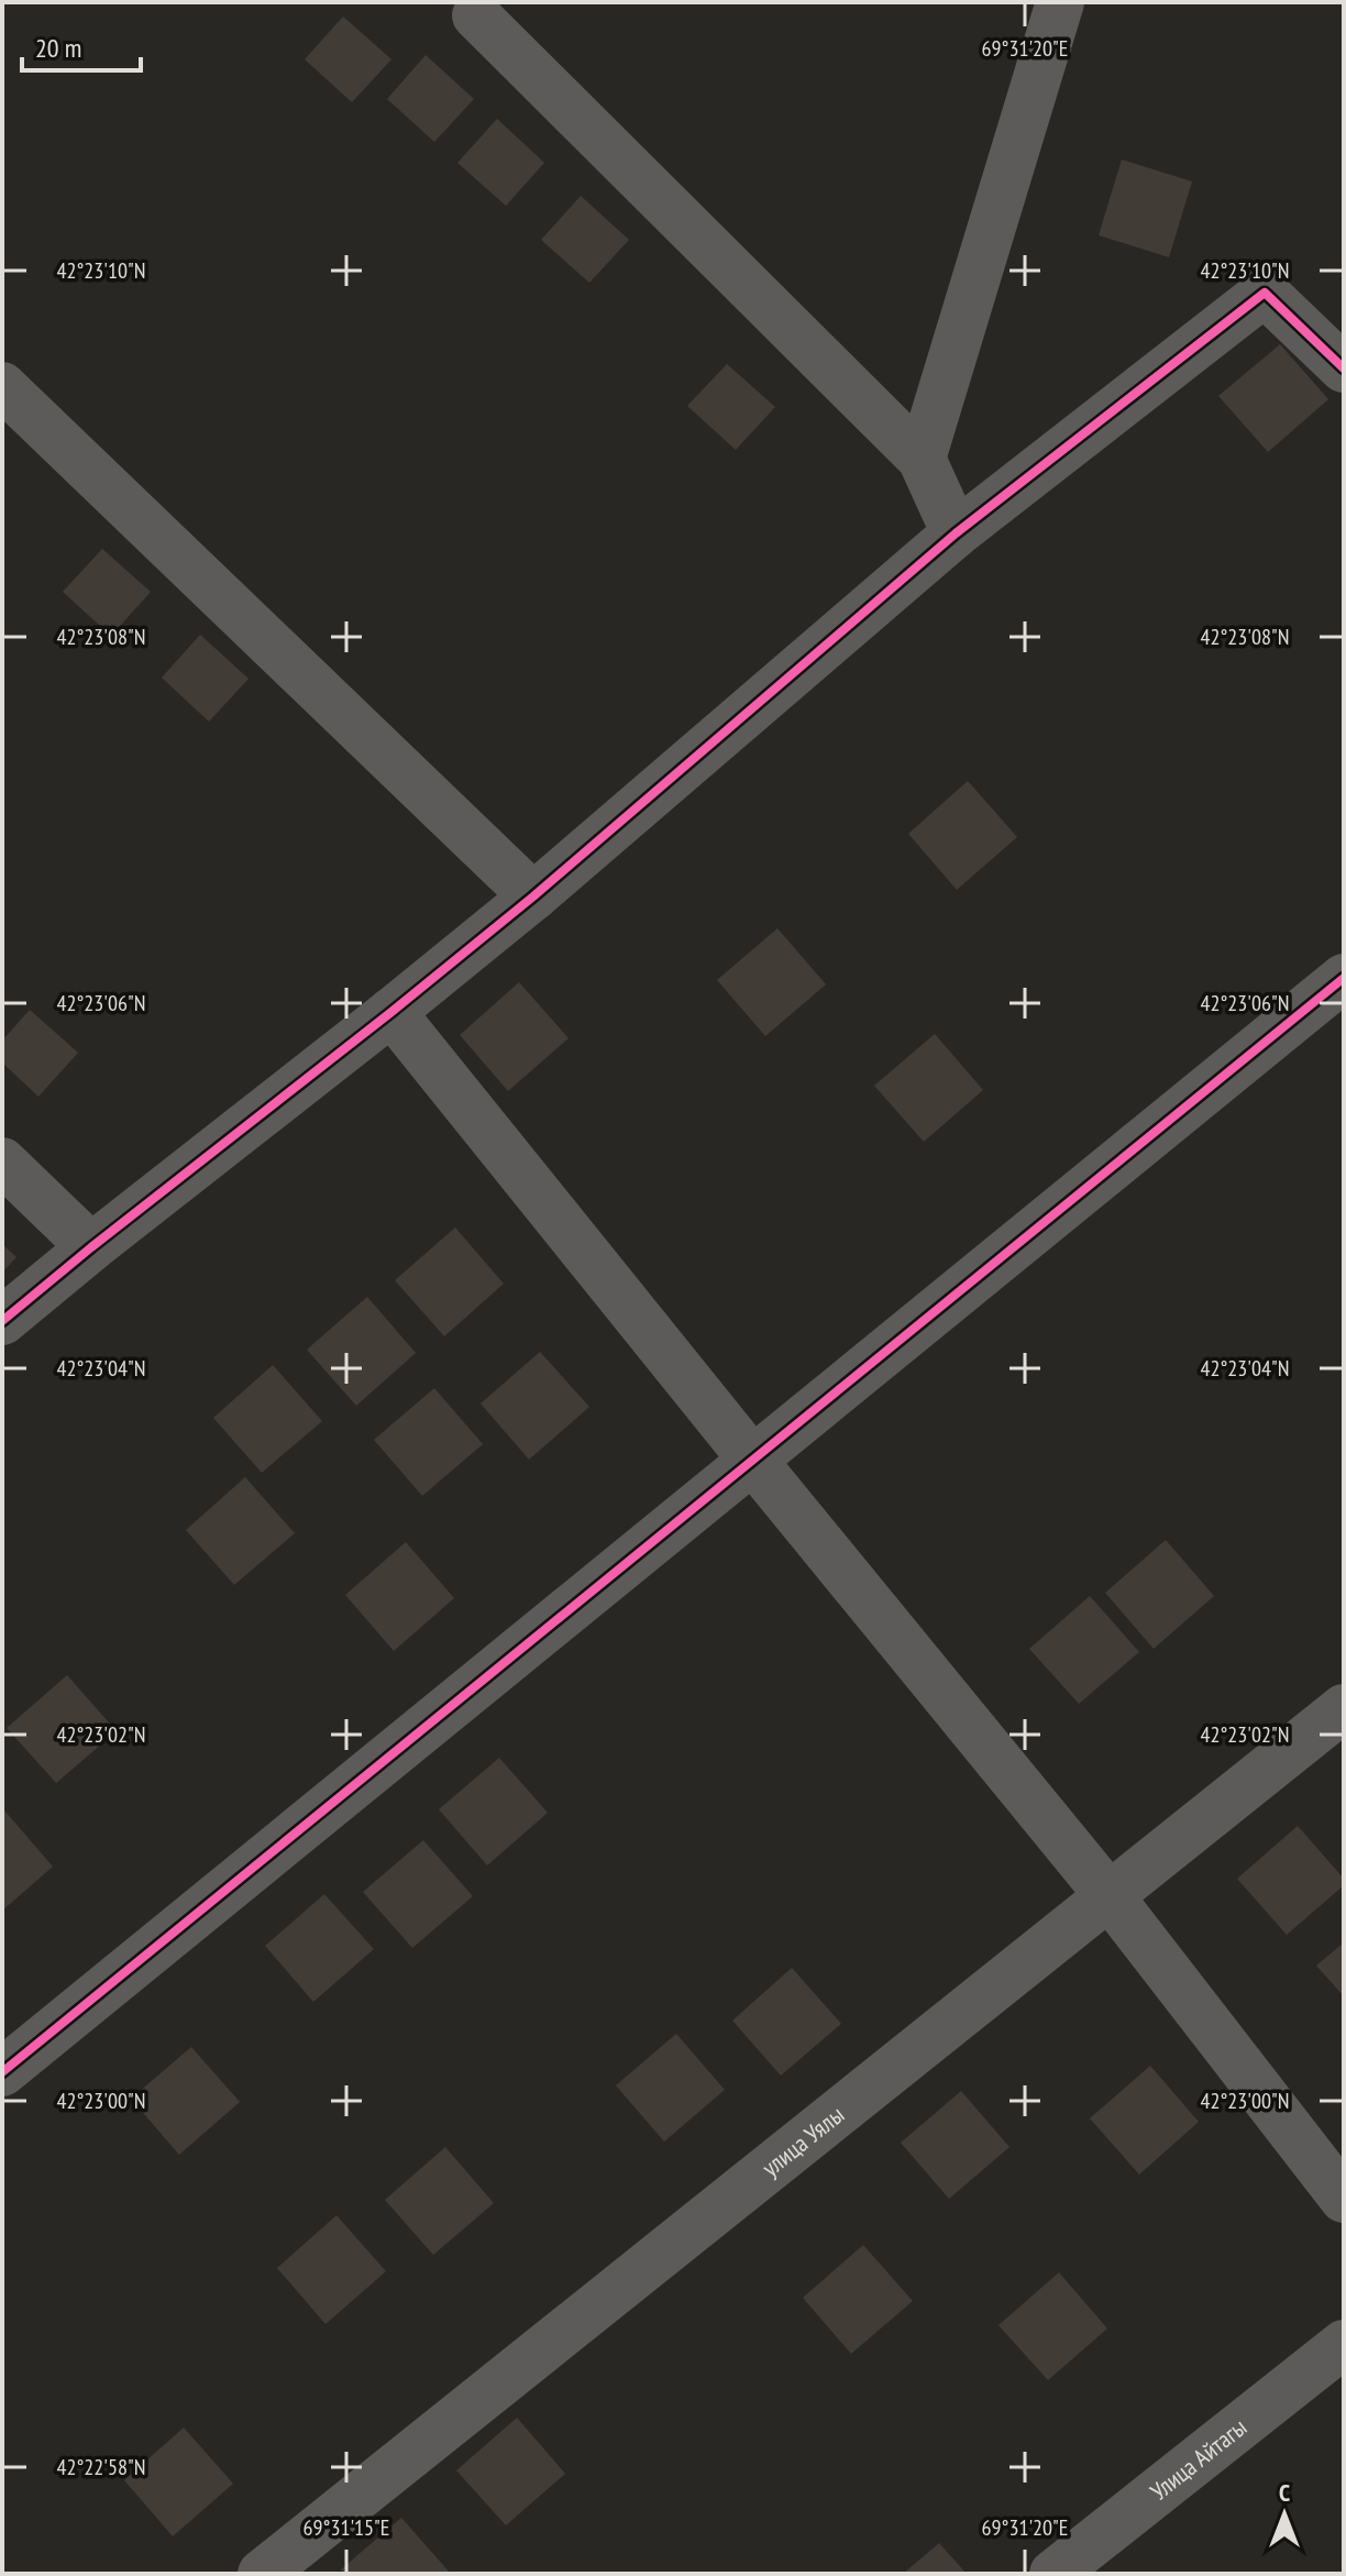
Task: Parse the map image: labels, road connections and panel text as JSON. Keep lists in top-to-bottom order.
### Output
{
  "streets": {
    "street": ["улица Уялы", "Улица Айтагы"]
  },
  "scale_bar": "20 m",
  "north": "top",
  "coordinates": [
    "69°31'20\"E",
    "42°23'10\"N",
    "42°23'08\"N",
    "42°23'06\"N",
    "42°23'04\"N",
    "42°23'02\"N",
    "42°23'00\"N",
    "42°22'58\"N",
    "69°31'15\"E"
  ]
}
